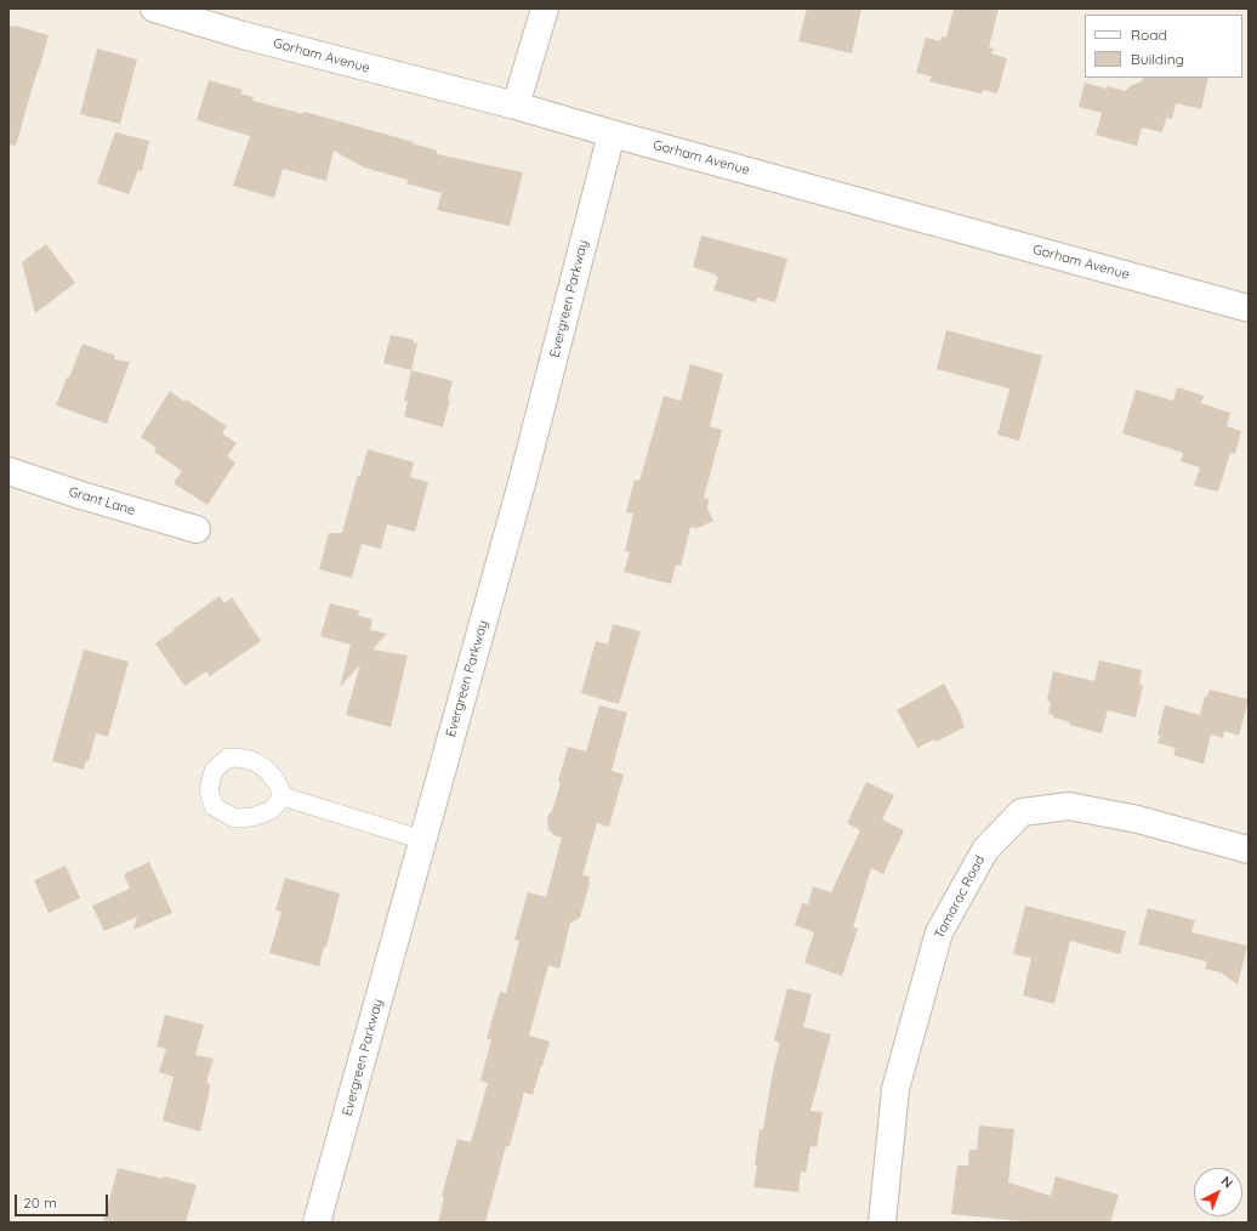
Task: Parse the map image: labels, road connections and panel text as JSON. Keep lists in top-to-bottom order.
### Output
{
  "streets": {
    "street": [
      "Gorham Avenue",
      "Evergreen Parkway",
      "Grant Lane",
      "Tamarac Road"
    ]
  },
  "crossings": [
    ["Gorham Avenue", "Evergreen Parkway"]
  ],
  "legend": ["Road", "Building"],
  "scale_bar": "20 m",
  "north": "top right"
}
